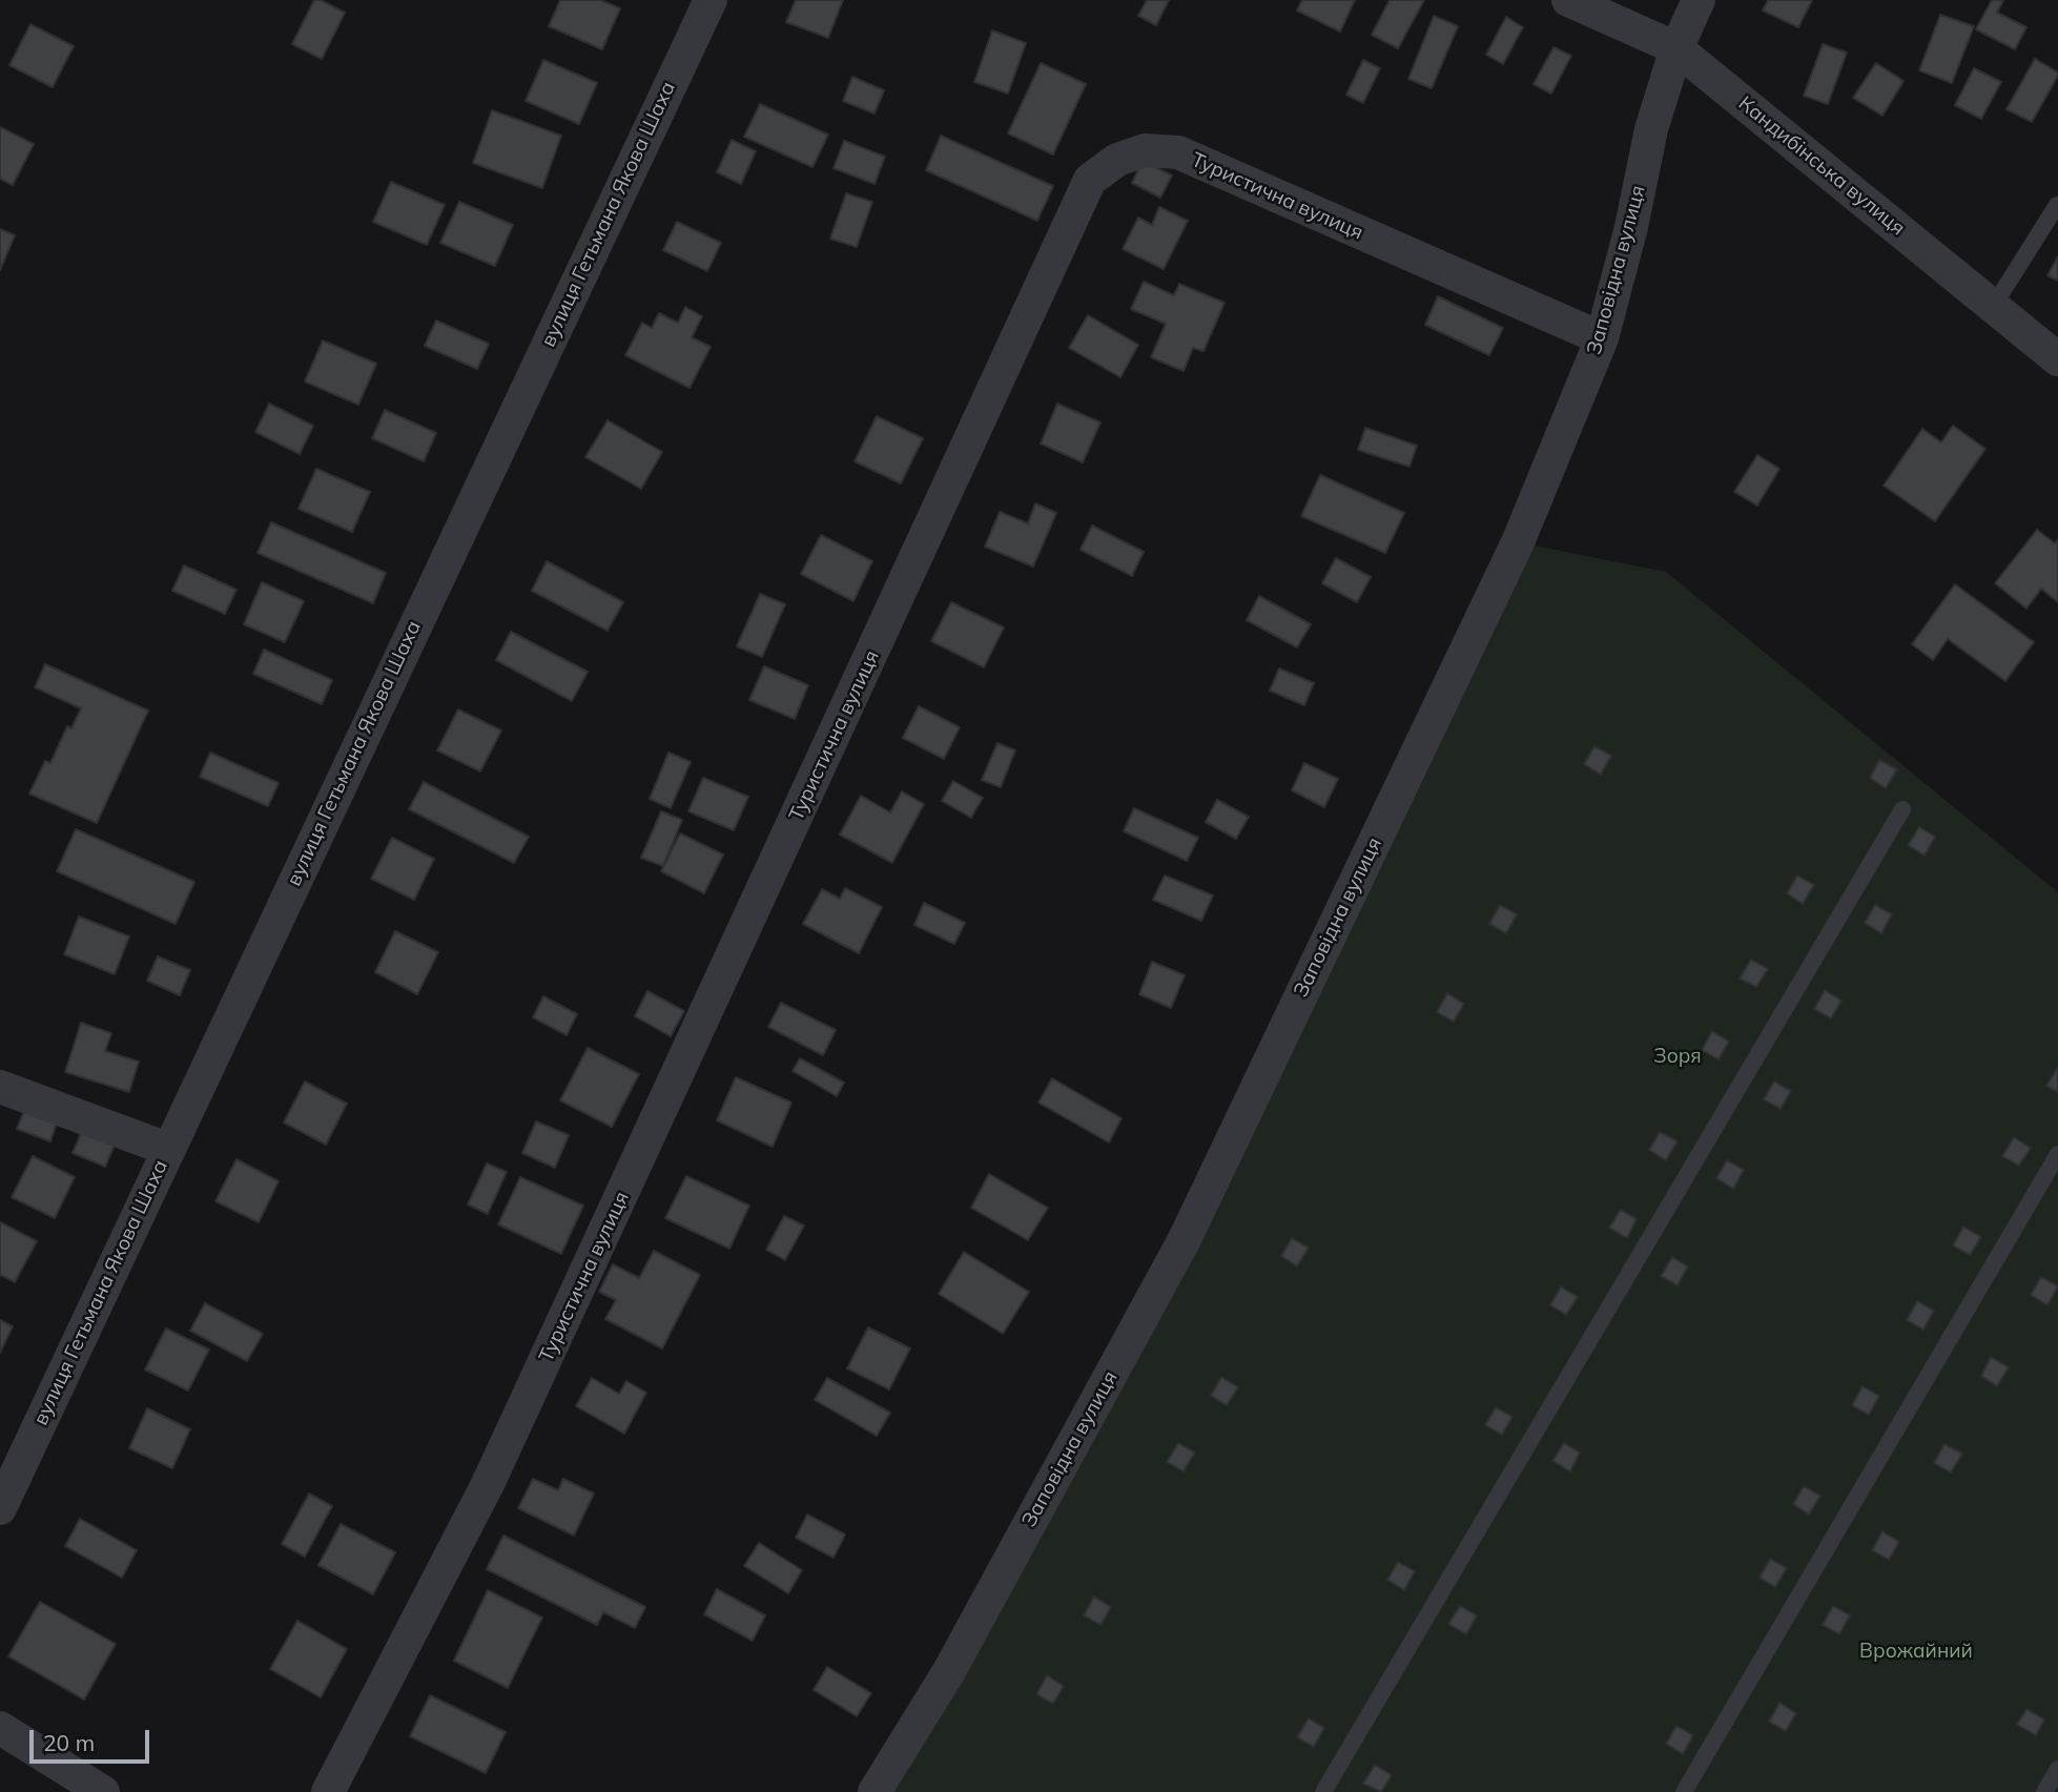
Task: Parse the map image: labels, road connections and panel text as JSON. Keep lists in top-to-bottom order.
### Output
{
  "streets": {
    "street": [
      "Кандибінська вулиця",
      "Туристична вулиця",
      "вулиця Гетьмана Якова Шаха",
      "Заповідна вулиця"
    ]
  },
  "crossings": [
    ["Кандибінська вулиця", "Заповідна вулиця"],
    ["Туристична вулиця", "Заповідна вулиця"]
  ],
  "parks": ["Зоря", "Врожайний"],
  "scale_bar": "20 m"
}
